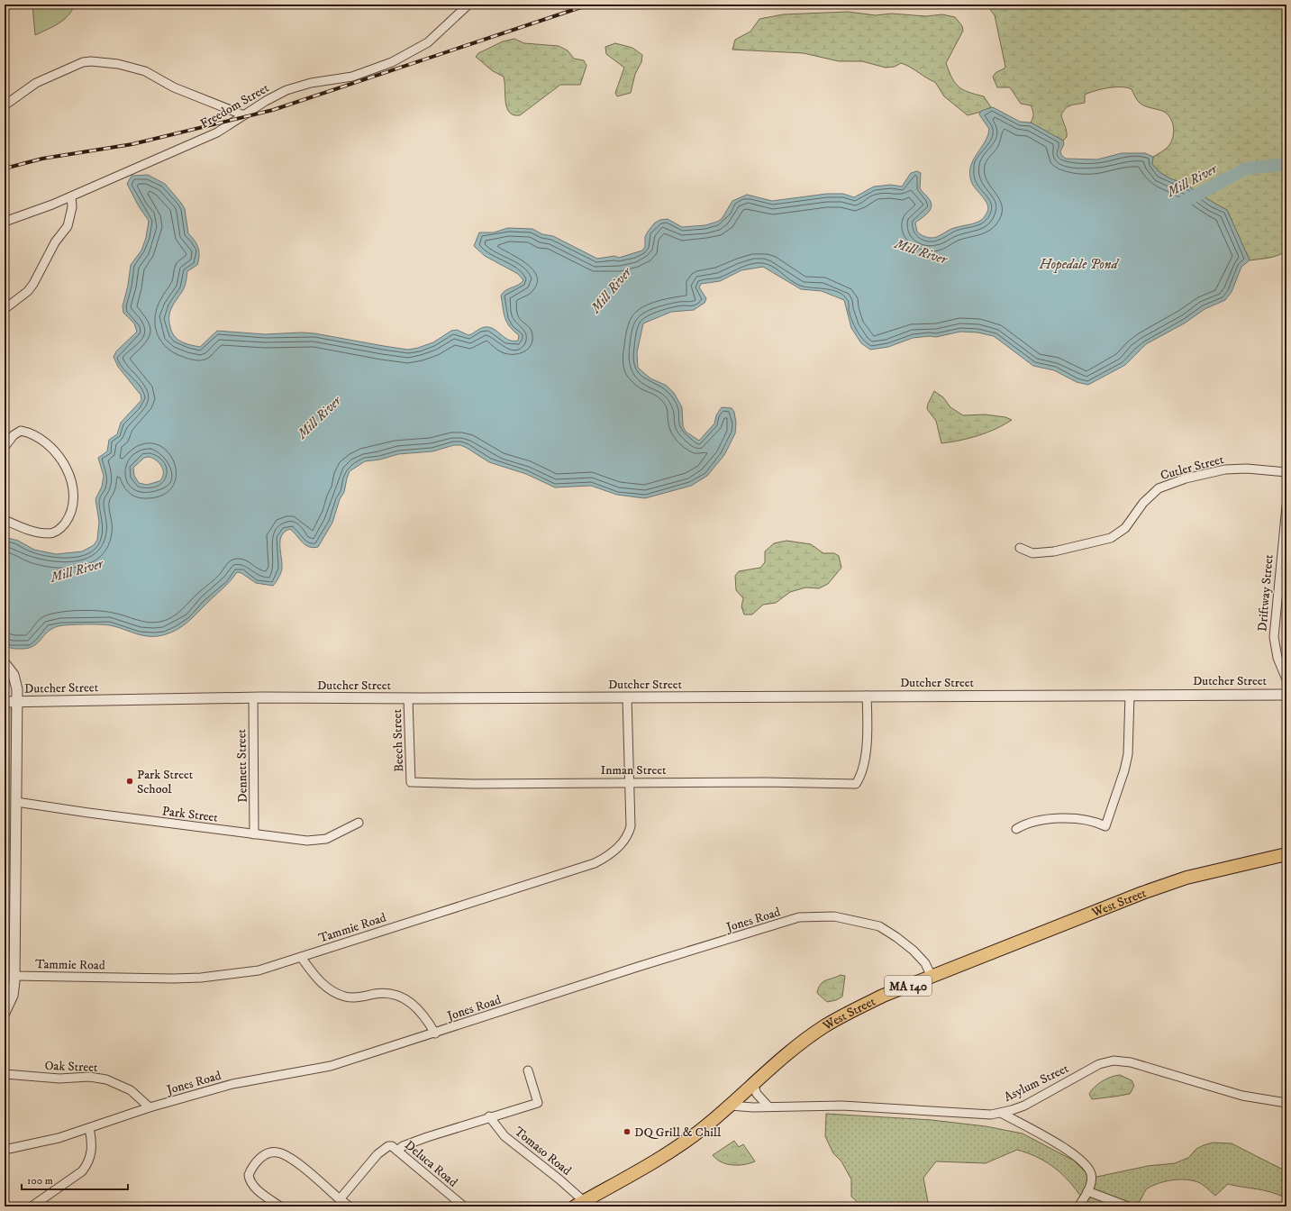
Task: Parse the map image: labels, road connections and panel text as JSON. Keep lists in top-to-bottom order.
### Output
{
  "streets": {
    "main road": ["West Street", "MA 140"],
    "street": [
      "Freedom Street",
      "Cutler Street",
      "Driftway Street",
      "Dutcher Street",
      "Beech Street",
      "Dennett Street",
      "Inman Street",
      "Park Street",
      "Jones Road",
      "Tammie Road",
      "Oak Street",
      "Asylum Street",
      "Tomaso Road",
      "Deluca Road"
    ]
  },
  "crossings": [
    ["Dutcher Street", "Beech Street"],
    ["Dutcher Street", "Dennett Street"],
    ["Dutcher Street", "Inman Street"],
    ["Dutcher Street", "Tammie Road"],
    ["Beech Street", "Inman Street"],
    ["Dennett Street", "Park Street"],
    ["Inman Street", "Tammie Road"],
    ["West Street", "Jones Road"],
    ["West Street", "Asylum Street"],
    ["West Street", "Tomaso Road"],
    ["Jones Road", "Oak Street"],
    ["Tomaso Road", "Deluca Road"]
  ],
  "water": ["Mill River", "Hopedale Pond"],
  "places": ["Park Street School", "DQ Grill & Chill"],
  "scale_bar": "100 m"
}
